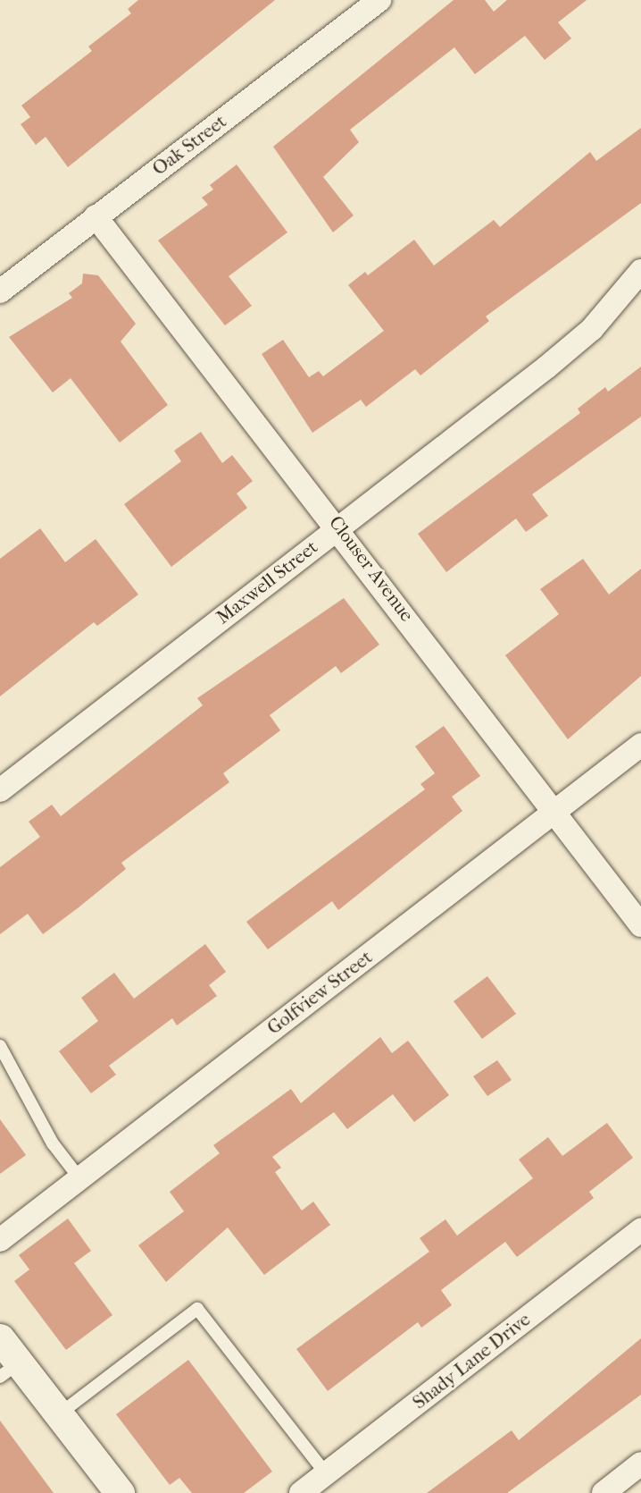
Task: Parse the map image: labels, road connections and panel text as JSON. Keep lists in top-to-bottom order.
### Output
{
  "streets": {
    "street": [
      "Oak Street",
      "Clouser Avenue",
      "Maxwell Street",
      "Golfview Street",
      "Shady Lane Drive"
    ]
  },
  "crossings": [
    ["Oak Street", "Clouser Avenue"],
    ["Clouser Avenue", "Maxwell Street"],
    ["Clouser Avenue", "Golfview Street"]
  ]
}
